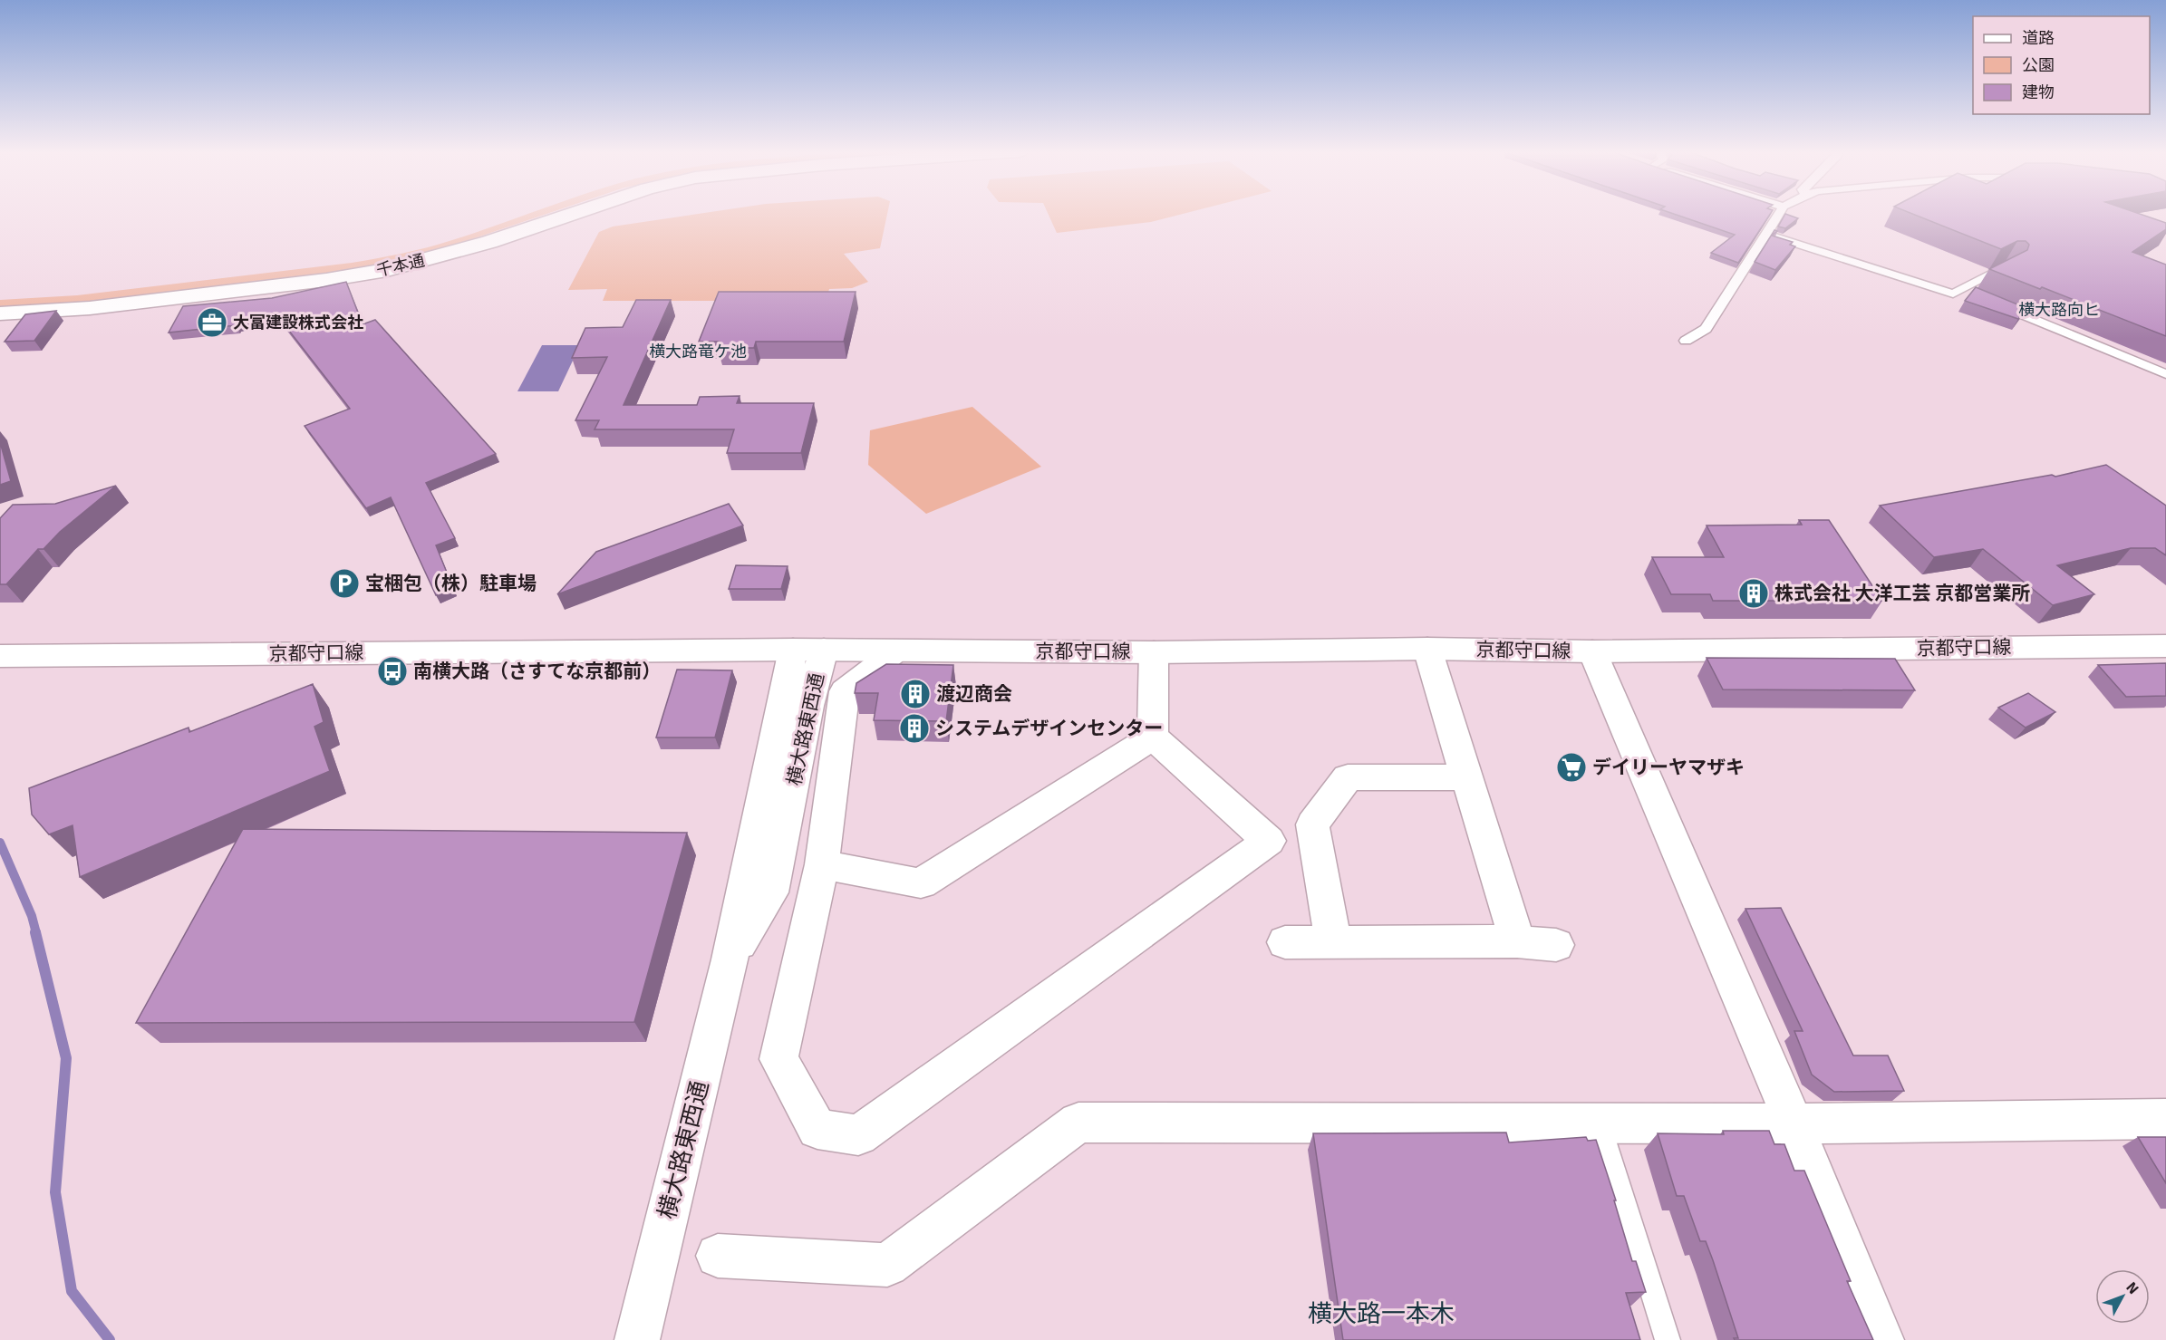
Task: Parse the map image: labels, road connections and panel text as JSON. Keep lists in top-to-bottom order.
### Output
{
  "streets": {
    "street": ["千本通", "京都守口線", "横大路東西通"]
  },
  "crossings": [
    ["京都守口線", "横大路東西通"]
  ],
  "districts": ["横大路向ヒ", "横大路竜ケ池", "横大路一本木"],
  "places": {
    "office": ["大富建設株式会社"],
    "parking": ["宝梱包（株）駐車場"],
    "building": ["株式会社 大洋工芸 京都営業所", "渡辺商会", "システムデザインセンター"],
    "bus stop": ["南横大路（さすてな京都前）"],
    "supermarket": ["デイリーヤマザキ"]
  },
  "legend": ["道路", "公園", "建物"],
  "north": "top right"
}
